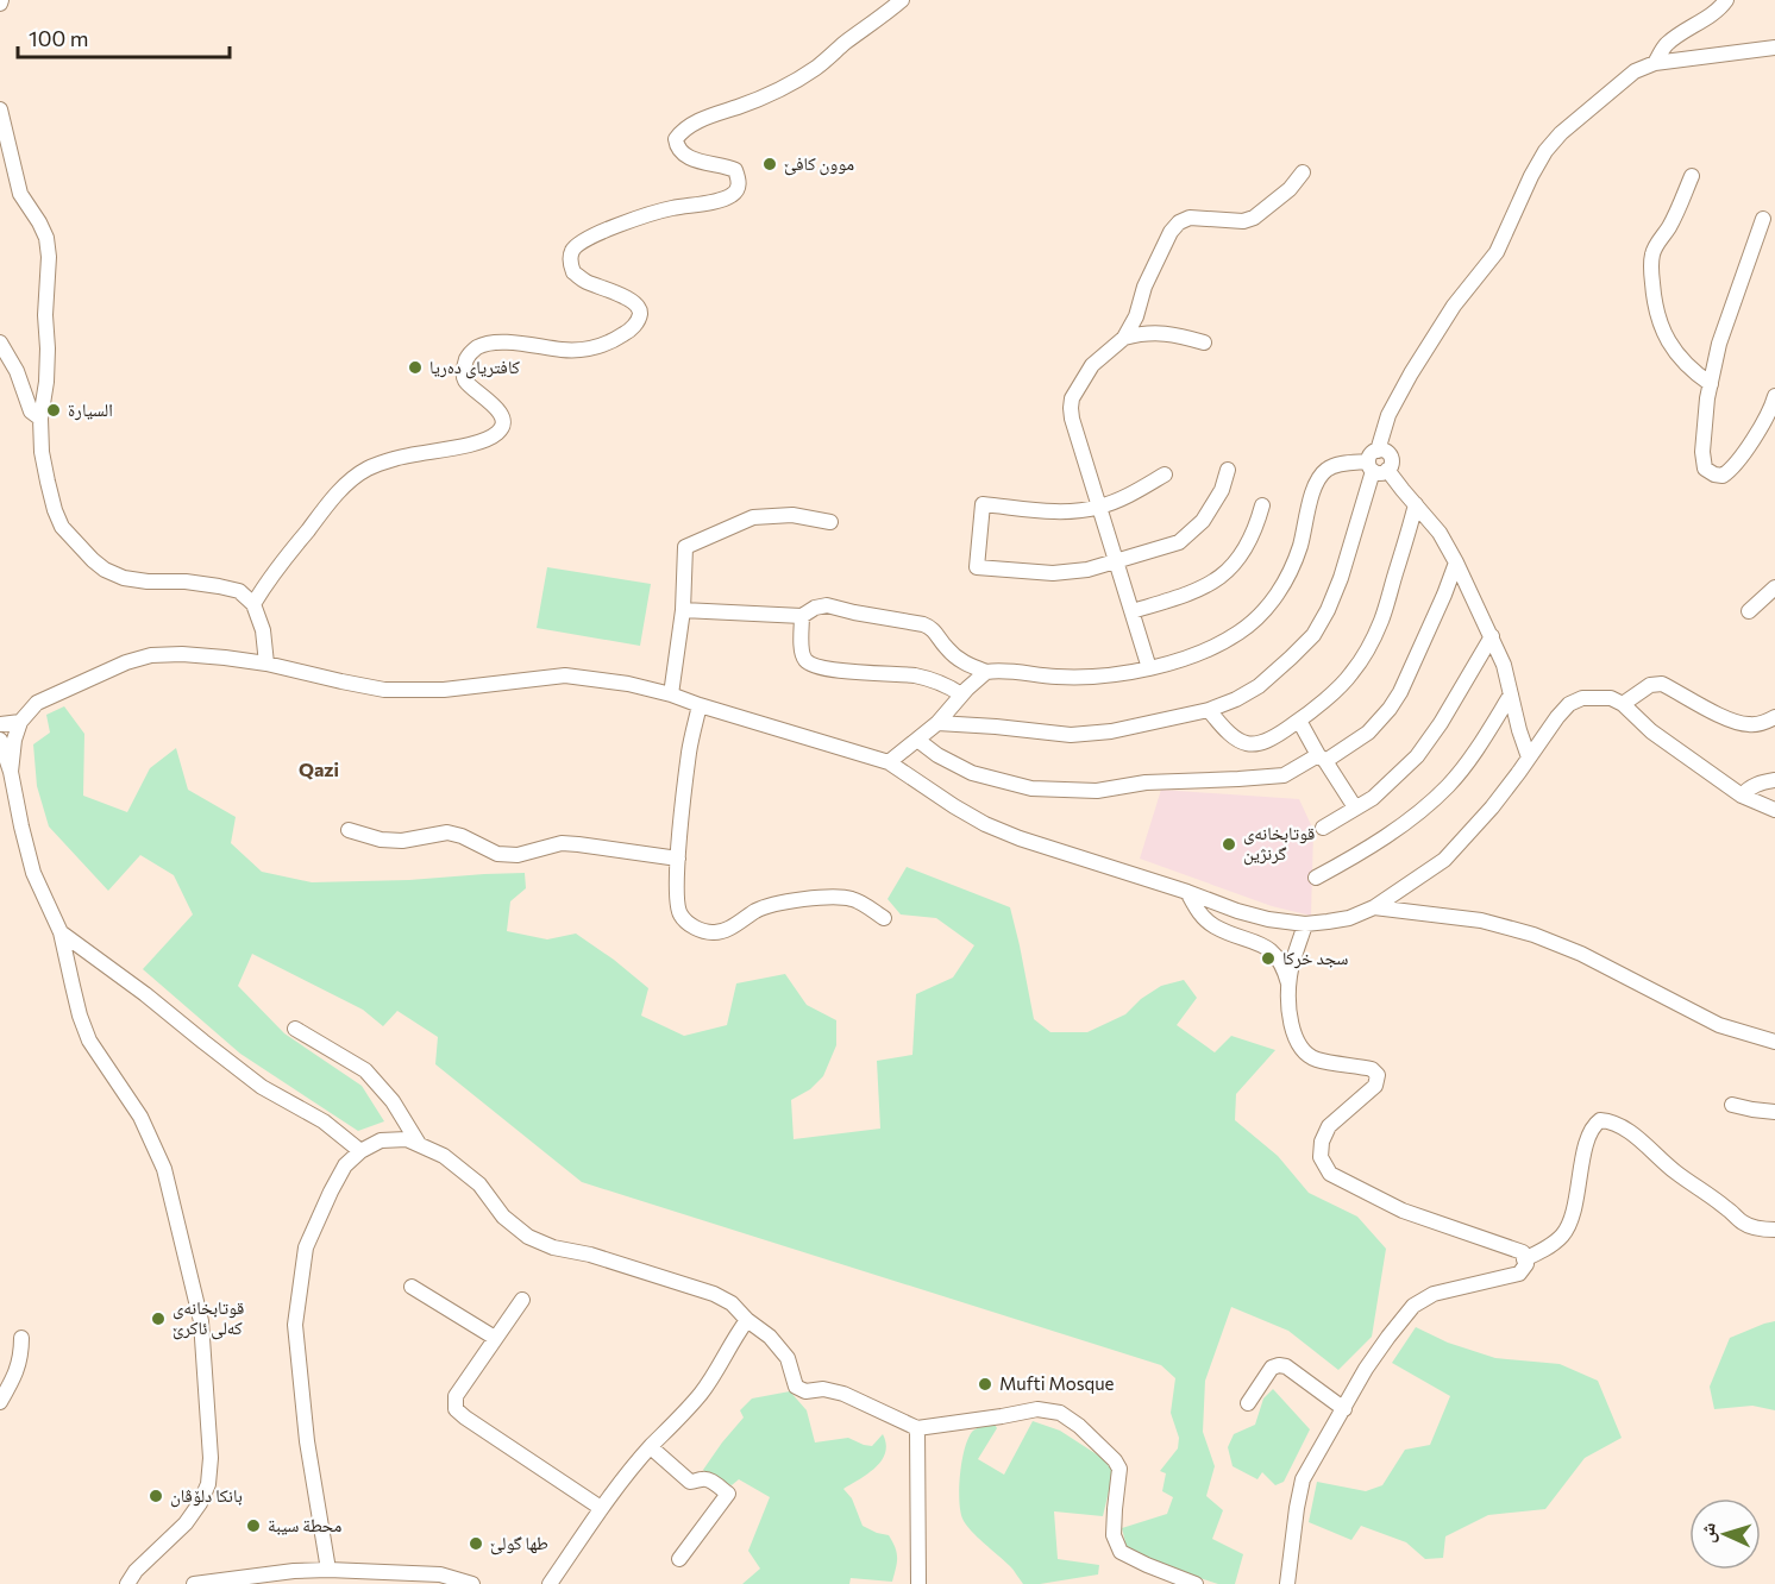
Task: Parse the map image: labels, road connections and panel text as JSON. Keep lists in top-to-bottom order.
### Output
{
  "districts": ["Qazi"],
  "places": [
    "موون کافێ",
    "کافتریای دەریا",
    "السيارة",
    "قوتابخانەی گرنژین",
    "سجد خركا",
    "قوتابخانەی کەلی ئاکرێ",
    "Mufti Mosque",
    "بانکا دلۆڤان",
    "محطة سيبة",
    "طها گولێ"
  ],
  "scale_bar": "100 m",
  "north": "left"
}
